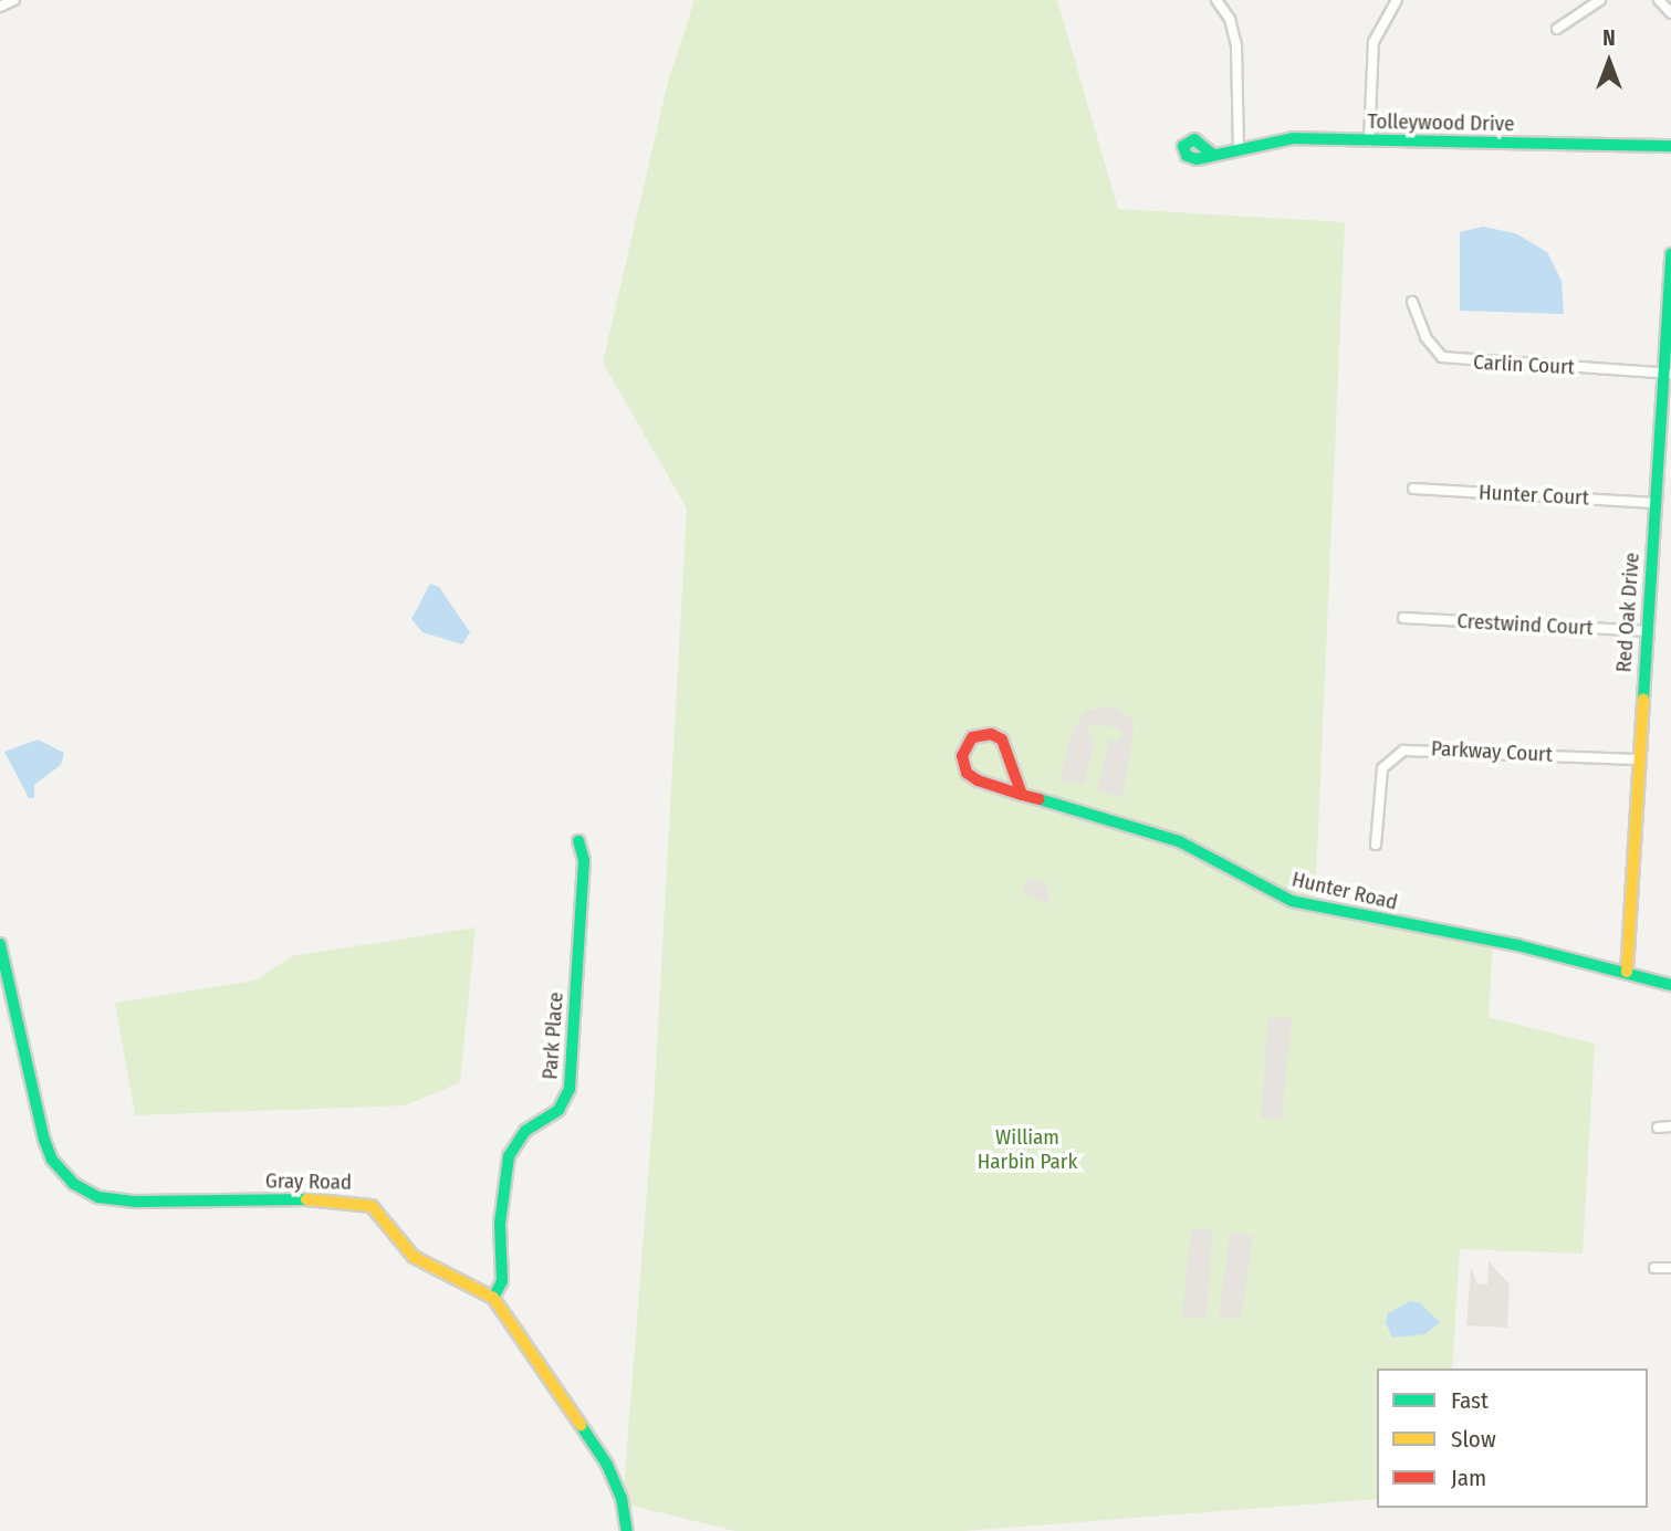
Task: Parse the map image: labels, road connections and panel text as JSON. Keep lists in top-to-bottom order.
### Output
{
  "streets": {
    "street": [
      "Tolleywood Drive",
      "Carlin Court",
      "Hunter Court",
      "Red Oak Drive",
      "Crestwind Court",
      "Parkway Court",
      "Hunter Road",
      "Park Place",
      "Gray Road"
    ]
  },
  "crossings": [
    ["Carlin Court", "Red Oak Drive"],
    ["Hunter Court", "Red Oak Drive"],
    ["Red Oak Drive", "Crestwind Court"],
    ["Red Oak Drive", "Parkway Court"],
    ["Red Oak Drive", "Hunter Road"],
    ["Park Place", "Gray Road"]
  ],
  "parks": ["William Harbin Park"],
  "legend": ["Fast", "Slow", "Jam"],
  "north": "top"
}
